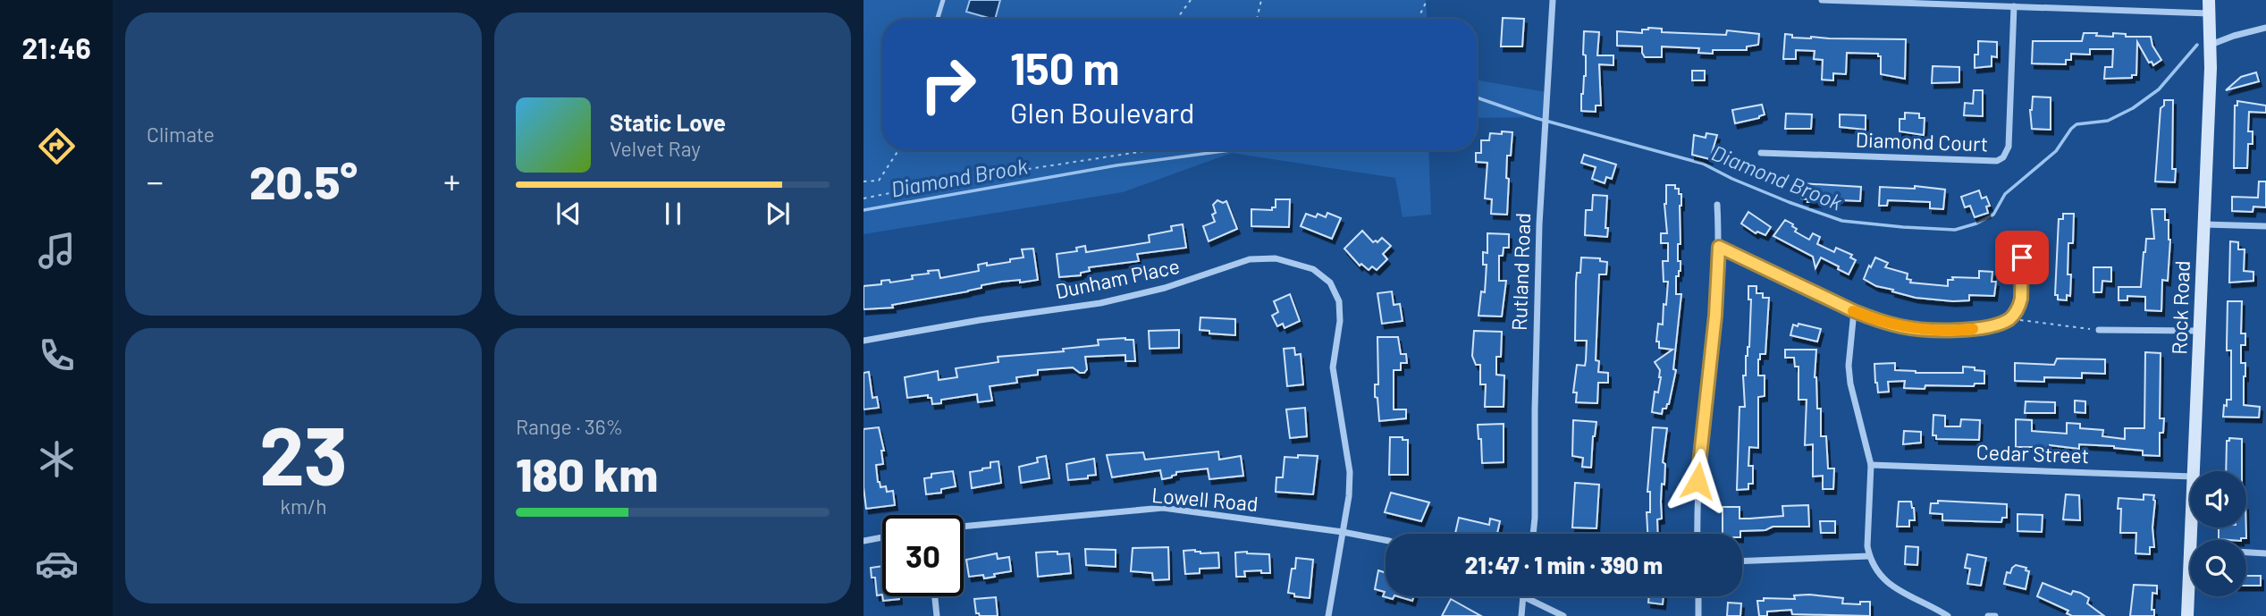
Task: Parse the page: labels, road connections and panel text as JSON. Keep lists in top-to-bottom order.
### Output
{
  "streets": {
    "street": [
      "Diamond Court",
      "Rutland Road",
      "Dunham Place",
      "Rock Road",
      "Cedar Street",
      "Lowell Road"
    ]
  },
  "crossings": [
    ["Dunham Place", "Lowell Road"]
  ],
  "water": ["Diamond Brook"],
  "page": {
    "tabs": "21:46",
    "tile": [
      "Climate",
      ["23", "km/h"],
      ["Range · 36%", "180 km"]
    ],
    "turn": ["150 m", "Glen Boulevard"],
    "song": ["Static Love", "Velvet Ray"],
    "heat": ["−", "20.5°", "+"],
    "limit": "30",
    "trip": "21:47 · 1 min · 390 m"
  }
}
